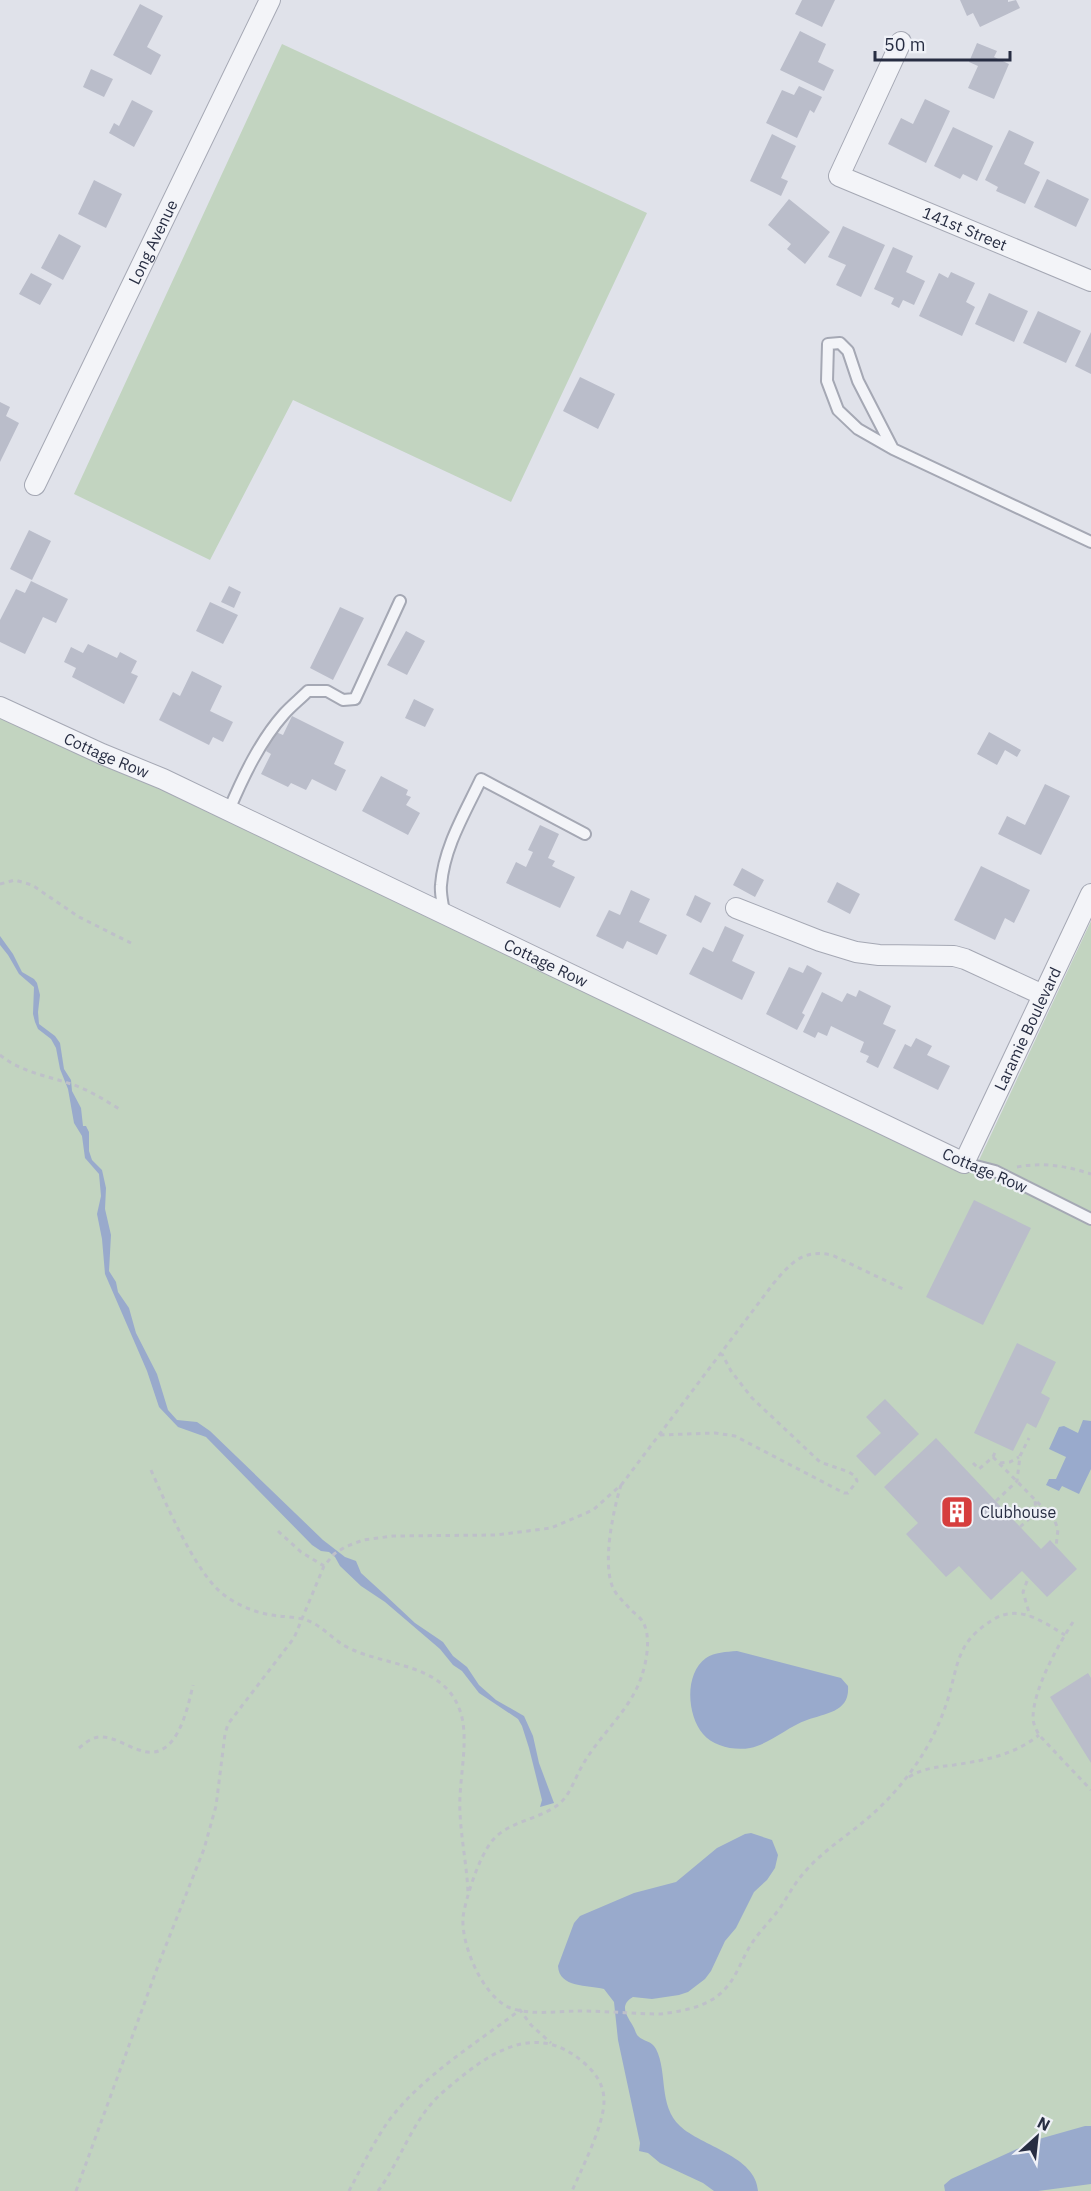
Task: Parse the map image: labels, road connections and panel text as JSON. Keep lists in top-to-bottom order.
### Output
{
  "streets": {
    "street": [
      "141st Street",
      "Long Avenue",
      "Cottage Row",
      "Laramie Boulevard"
    ]
  },
  "crossings": [
    ["Cottage Row", "Laramie Boulevard"]
  ],
  "places": {
    "building": ["Clubhouse"]
  },
  "scale_bar": "50 m",
  "north": "top right"
}
